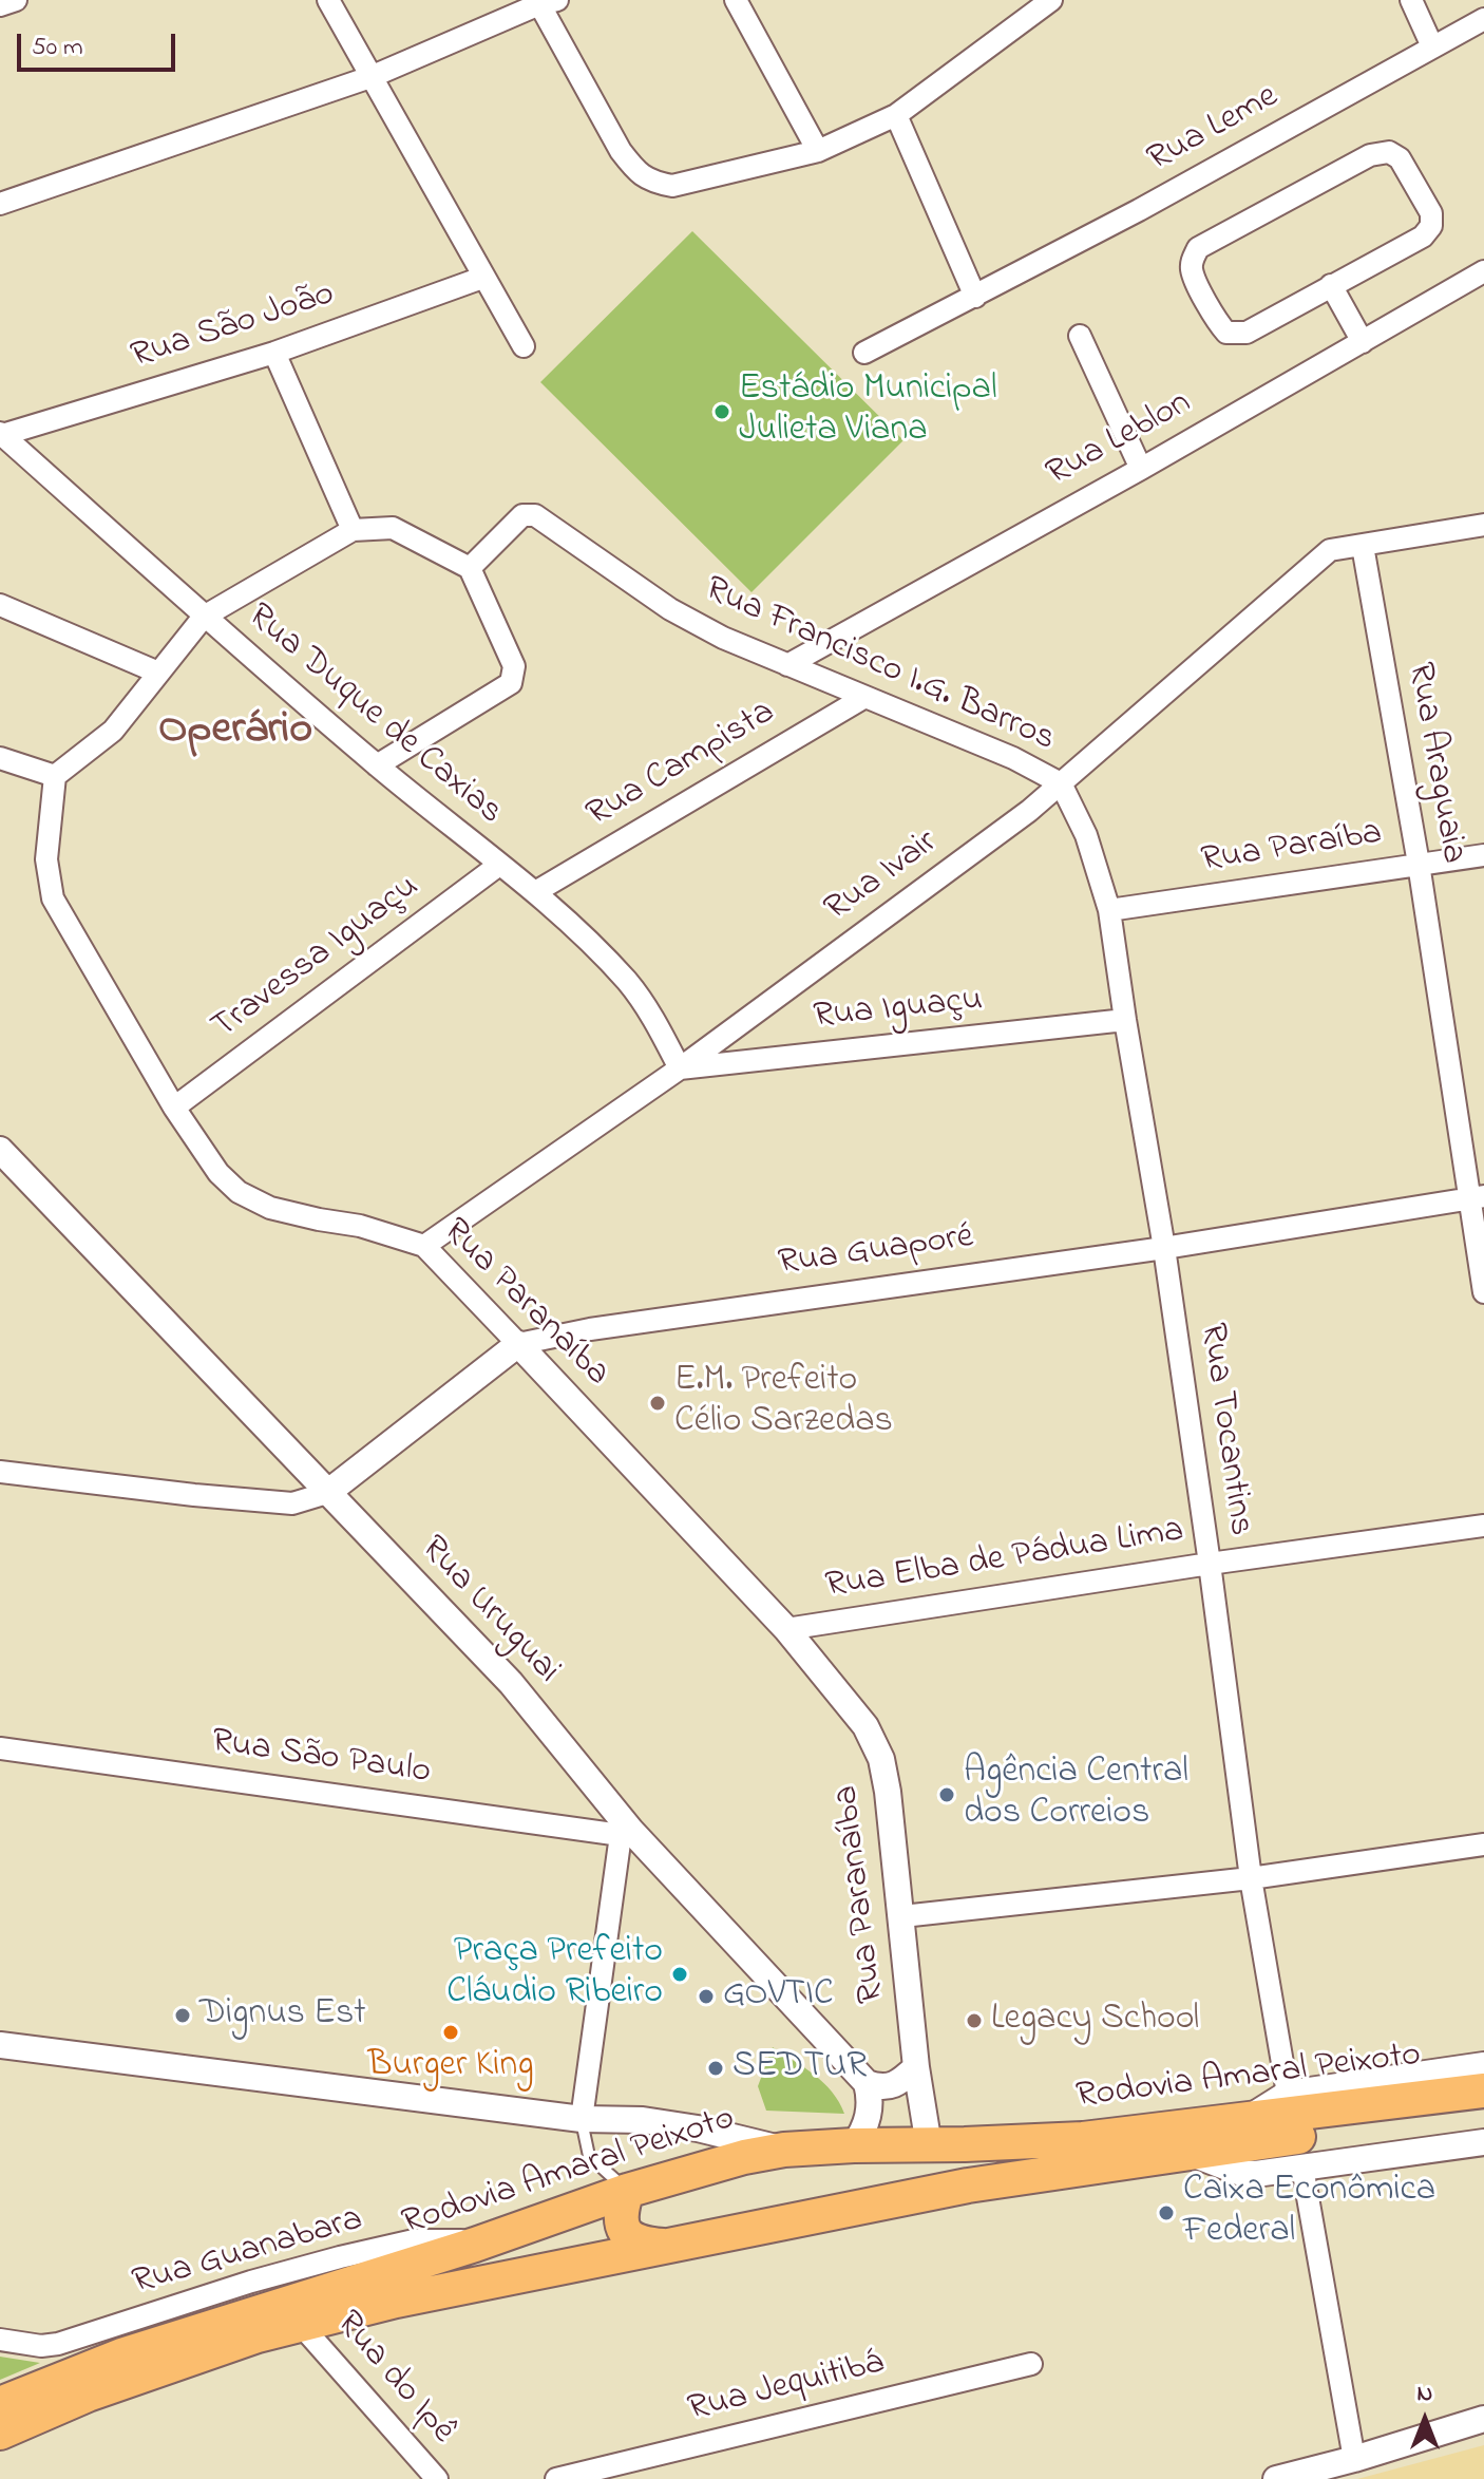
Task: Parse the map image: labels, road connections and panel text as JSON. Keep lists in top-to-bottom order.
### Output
{
  "streets": {
    "highway": ["Rodovia Amaral Peixoto"],
    "street": [
      "Rua Leme",
      "Rua São João",
      "Rua Leblon",
      "Rua Francisco I.G. Barros",
      "Rua Duque de Caxias",
      "Rua Araguaia",
      "Rua Campista",
      "Rua Paraíba",
      "Rua Ivair",
      "Travessa Iguaçu",
      "Rua Iguaçu",
      "Rua Guaporé",
      "Rua Paranaíba",
      "Rua Tocantins",
      "Rua Elba de Pádua Lima",
      "Rua Uruguai",
      "Rua São Paulo",
      "Rua Guanabara",
      "Rua do Ipê",
      "Rua Jequitibá"
    ]
  },
  "crossings": [
    ["Rua São João", "Rua Duque de Caxias"],
    ["Rua Leblon", "Rua Francisco I.G. Barros"],
    ["Rua Francisco I.G. Barros", "Rua Campista"],
    ["Rua Francisco I.G. Barros", "Rua Ivair"],
    ["Rua Francisco I.G. Barros", "Rua Tocantins"],
    ["Rua Duque de Caxias", "Rua Campista"],
    ["Rua Duque de Caxias", "Rua Ivair"],
    ["Rua Duque de Caxias", "Travessa Iguaçu"],
    ["Rua Duque de Caxias", "Rua Iguaçu"],
    ["Rua Araguaia", "Rua Paraíba"],
    ["Rua Araguaia", "Rua Ivair"],
    ["Rua Araguaia", "Rua Guaporé"],
    ["Rua Paraíba", "Rua Tocantins"],
    ["Rua Ivair", "Rua Iguaçu"],
    ["Rua Ivair", "Rua Paranaíba"],
    ["Rua Ivair", "Rua Tocantins"],
    ["Travessa Iguaçu", "Rua Paranaíba"],
    ["Rua Iguaçu", "Rua Tocantins"],
    ["Rua Guaporé", "Rua Paranaíba"],
    ["Rua Guaporé", "Rua Tocantins"],
    ["Rua Guaporé", "Rua Uruguai"],
    ["Rua Paranaíba", "Rua Elba de Pádua Lima"],
    ["Rua Paranaíba", "Rodovia Amaral Peixoto"],
    ["Rua Tocantins", "Rua Elba de Pádua Lima"],
    ["Rua Uruguai", "Rua São Paulo"],
    ["Rodovia Amaral Peixoto", "Rua Guanabara"],
    ["Rodovia Amaral Peixoto", "Rua do Ipê"]
  ],
  "districts": ["Operário"],
  "places": [
    "Estádio Municipal Julieta Viana",
    "E.M. Prefeito Célio Sarzedas",
    "Agência Central dos Correios",
    "Praça Prefeito Cláudio Ribeiro",
    "GOVTIC",
    "Dignus Est",
    "Legacy School",
    "Burger King",
    "SEDTUR",
    "Caixa Econômica Federal"
  ],
  "scale_bar": "50 m",
  "north": "top"
}
